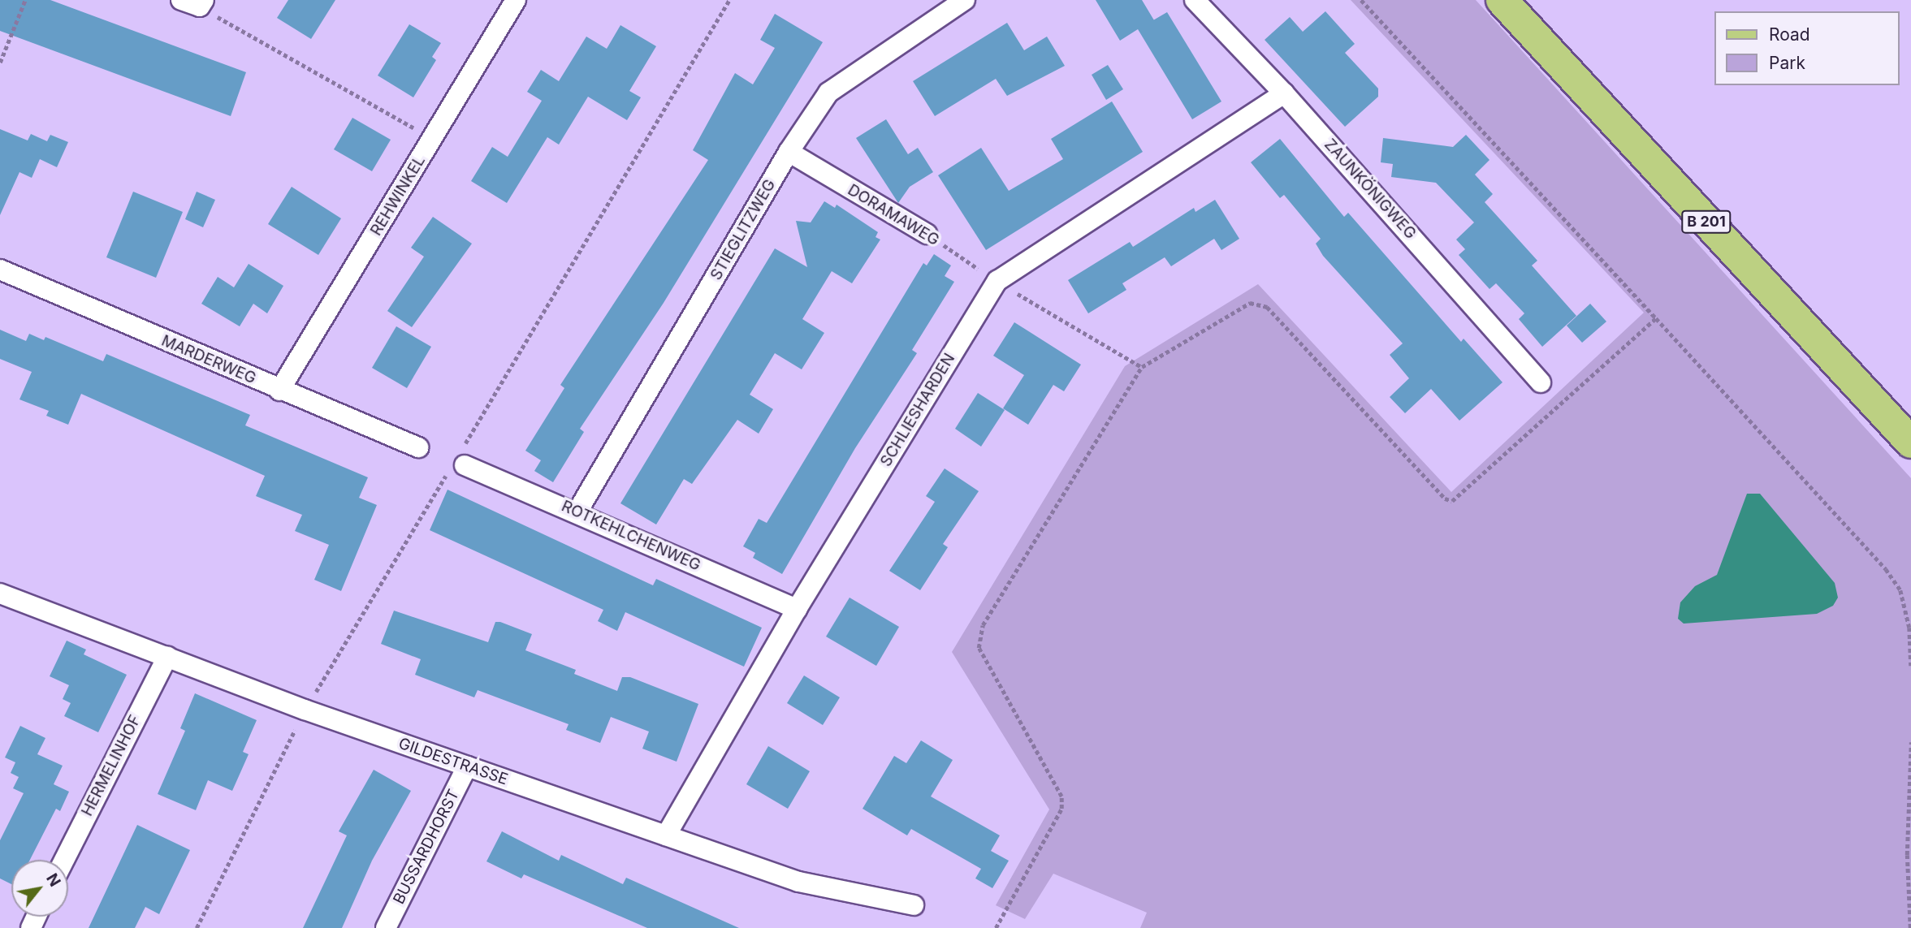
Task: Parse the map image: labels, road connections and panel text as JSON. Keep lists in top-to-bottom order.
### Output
{
  "streets": {
    "main road": ["B 201"],
    "street": [
      "ZAUNKÖNIGWEG",
      "REHWINKEL",
      "DORAMAWEG",
      "STIEGLITZWEG",
      "MARDERWEG",
      "SCHLIESHARDEN",
      "ROTKEHLCHENWEG",
      "GILDESTRASSE",
      "HERMELINHOF",
      "BUSSARDHORST"
    ]
  },
  "crossings": [
    ["ZAUNKÖNIGWEG", "SCHLIESHARDEN"],
    ["REHWINKEL", "MARDERWEG"],
    ["DORAMAWEG", "STIEGLITZWEG"],
    ["DORAMAWEG", "SCHLIESHARDEN"],
    ["STIEGLITZWEG", "ROTKEHLCHENWEG"],
    ["SCHLIESHARDEN", "ROTKEHLCHENWEG"],
    ["SCHLIESHARDEN", "GILDESTRASSE"],
    ["GILDESTRASSE", "HERMELINHOF"],
    ["GILDESTRASSE", "BUSSARDHORST"]
  ],
  "legend": ["Road", "Park"],
  "north": "top right"
}
